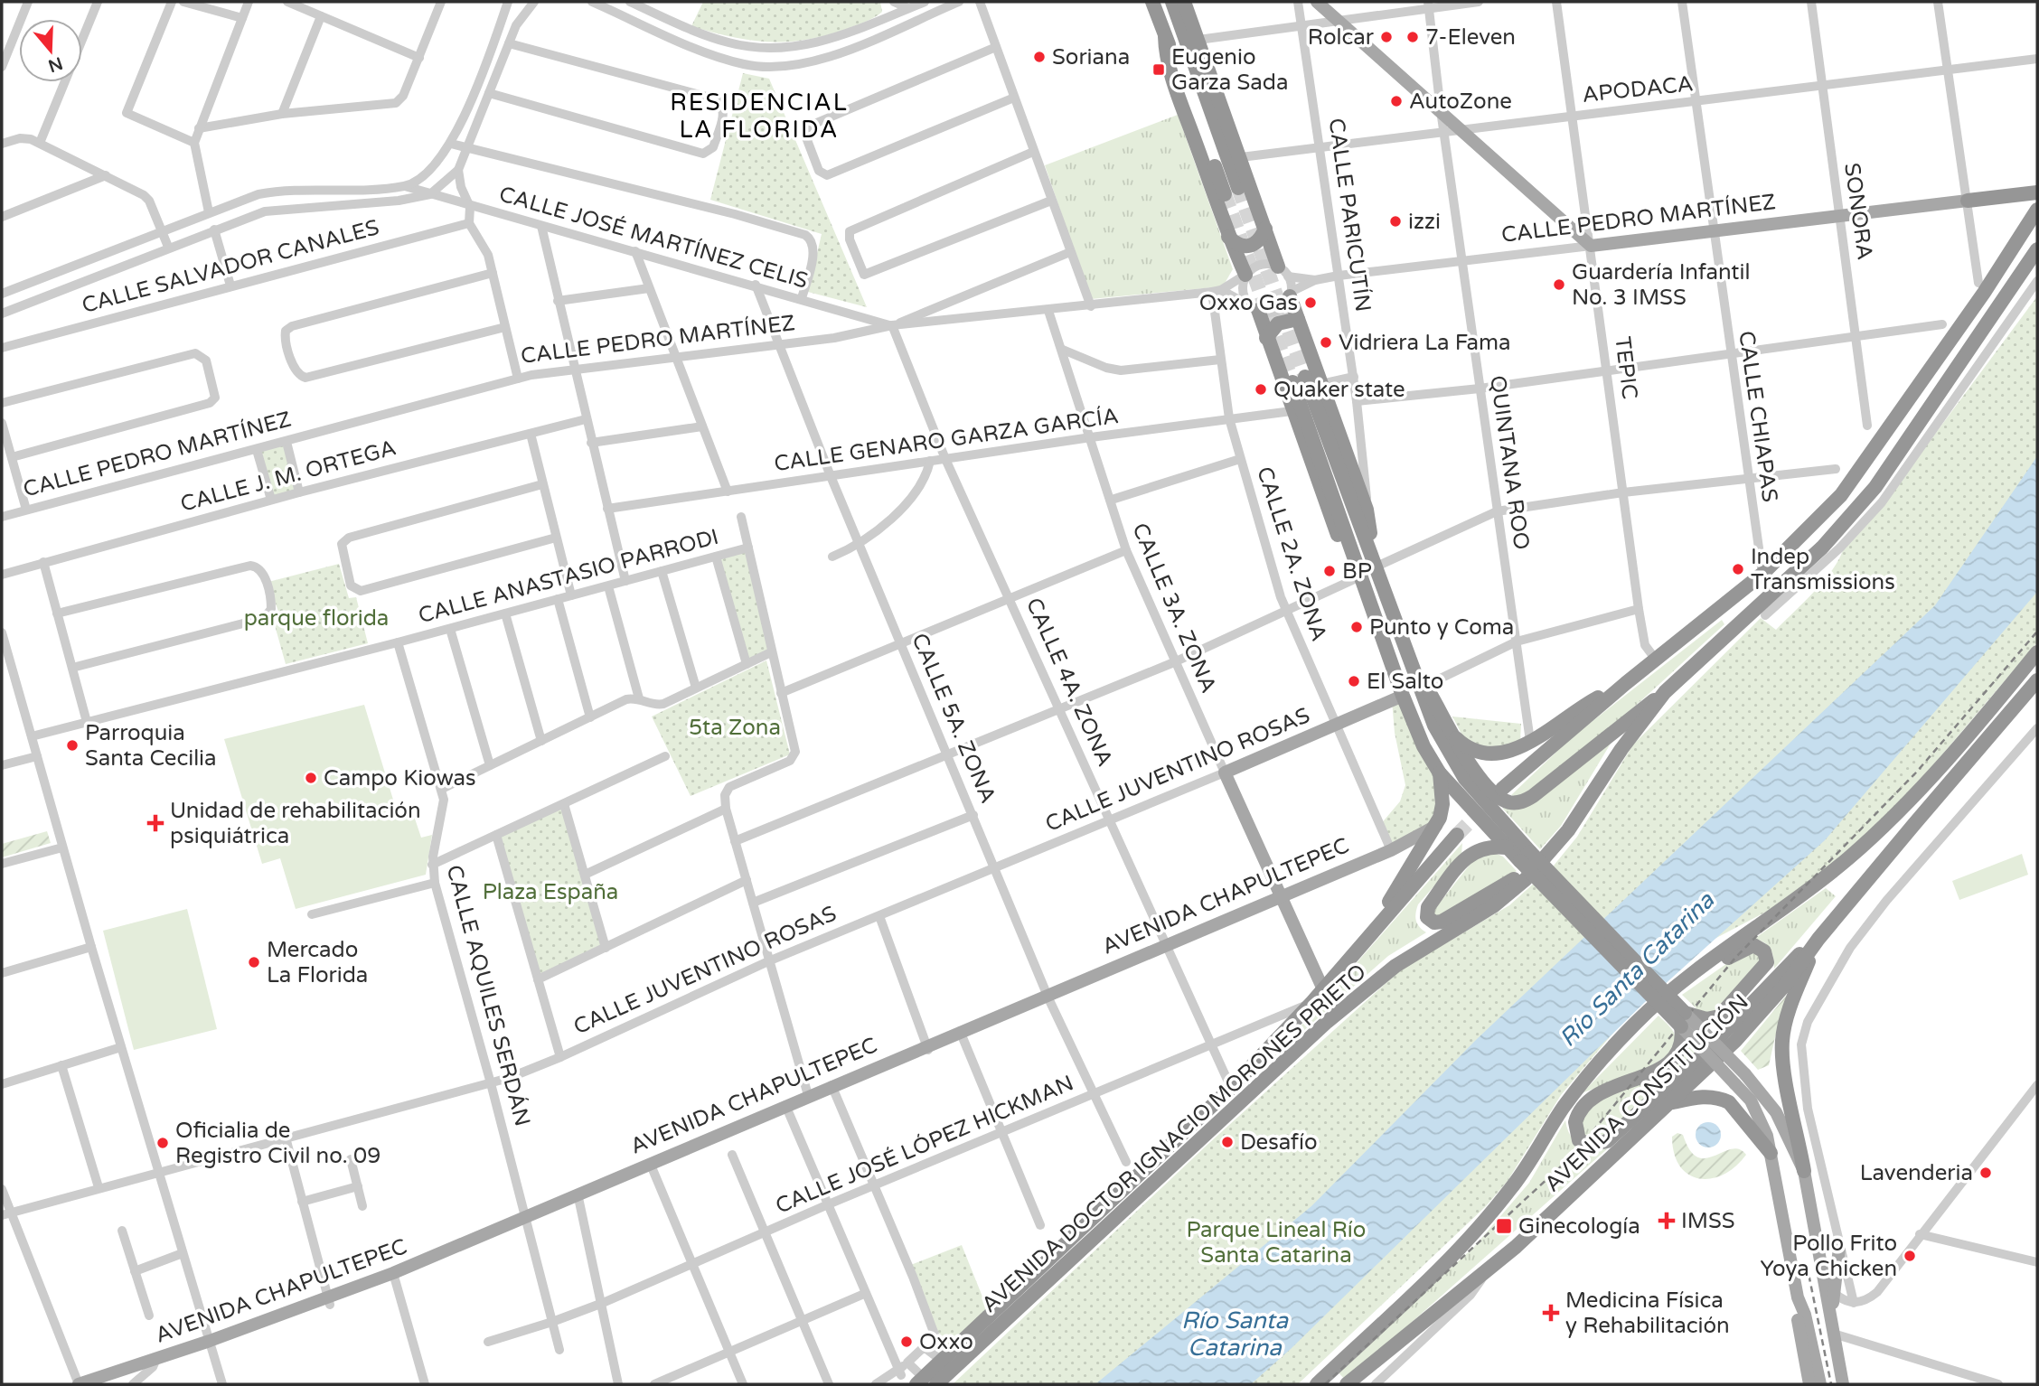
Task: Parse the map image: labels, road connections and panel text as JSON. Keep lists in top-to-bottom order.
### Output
{
  "streets": {
    "highway": ["AVENIDA CONSTITUCIÓN", "AVENIDA DOCTOR IGNACIO MORONES PRIETO"],
    "main road": ["CALLE PEDRO MARTÍNEZ", "CALLE JUVENTINO ROSAS", "AVENIDA CHAPULTEPEC"],
    "street": [
      "APODACA",
      "SONORA",
      "CALLE PARICUTÍN",
      "CALLE JOSÉ MARTÍNEZ CELIS",
      "CALLE SALVADOR CANALES",
      "TEPIC",
      "CALLE CHIAPAS",
      "CALLE GENARO GARZA GARCÍA",
      "QUINTANA ROO",
      "CALLE J. M. ORTEGA",
      "CALLE 2A. ZONA",
      "CALLE ANASTASIO PARRODI",
      "CALLE 3A. ZONA",
      "CALLE 4A. ZONA",
      "CALLE 5A. ZONA",
      "CALLE AQUILES SERDÁN",
      "CALLE JOSÉ LÓPEZ HICKMAN"
    ]
  },
  "crossings": [
    ["APODACA", "SONORA"],
    ["APODACA", "CALLE PARICUTÍN"],
    ["APODACA", "TEPIC"],
    ["APODACA", "CALLE CHIAPAS"],
    ["APODACA", "QUINTANA ROO"],
    ["SONORA", "CALLE PEDRO MARTÍNEZ"],
    ["CALLE PARICUTÍN", "CALLE PEDRO MARTÍNEZ"],
    ["CALLE PEDRO MARTÍNEZ", "CALLE JOSÉ MARTÍNEZ CELIS"],
    ["CALLE PEDRO MARTÍNEZ", "TEPIC"],
    ["CALLE PEDRO MARTÍNEZ", "CALLE CHIAPAS"],
    ["CALLE PEDRO MARTÍNEZ", "QUINTANA ROO"],
    ["CALLE PEDRO MARTÍNEZ", "CALLE 2A. ZONA"],
    ["CALLE PEDRO MARTÍNEZ", "CALLE 3A. ZONA"],
    ["CALLE PEDRO MARTÍNEZ", "CALLE 4A. ZONA"],
    ["CALLE PEDRO MARTÍNEZ", "CALLE 5A. ZONA"],
    ["CALLE JOSÉ MARTÍNEZ CELIS", "CALLE 4A. ZONA"],
    ["CALLE JOSÉ MARTÍNEZ CELIS", "CALLE 5A. ZONA"],
    ["CALLE GENARO GARZA GARCÍA", "CALLE 2A. ZONA"],
    ["CALLE GENARO GARZA GARCÍA", "CALLE 3A. ZONA"],
    ["CALLE GENARO GARZA GARCÍA", "CALLE 4A. ZONA"],
    ["CALLE GENARO GARZA GARCÍA", "CALLE 5A. ZONA"],
    ["CALLE 2A. ZONA", "CALLE JUVENTINO ROSAS"],
    ["CALLE 2A. ZONA", "AVENIDA CHAPULTEPEC"],
    ["CALLE ANASTASIO PARRODI", "CALLE AQUILES SERDÁN"],
    ["CALLE 3A. ZONA", "CALLE JUVENTINO ROSAS"],
    ["CALLE 4A. ZONA", "CALLE JUVENTINO ROSAS"],
    ["CALLE 4A. ZONA", "AVENIDA CHAPULTEPEC"],
    ["CALLE 4A. ZONA", "AVENIDA DOCTOR IGNACIO MORONES PRIETO"],
    ["CALLE 4A. ZONA", "CALLE JOSÉ LÓPEZ HICKMAN"],
    ["CALLE 5A. ZONA", "CALLE JUVENTINO ROSAS"],
    ["CALLE 5A. ZONA", "AVENIDA CHAPULTEPEC"],
    ["CALLE 5A. ZONA", "CALLE JOSÉ LÓPEZ HICKMAN"],
    ["CALLE JUVENTINO ROSAS", "CALLE AQUILES SERDÁN"],
    ["AVENIDA CHAPULTEPEC", "CALLE AQUILES SERDÁN"],
    ["CALLE AQUILES SERDÁN", "CALLE JOSÉ LÓPEZ HICKMAN"],
    ["AVENIDA DOCTOR IGNACIO MORONES PRIETO", "CALLE JOSÉ LÓPEZ HICKMAN"]
  ],
  "districts": ["RESIDENCIAL LA FLORIDA"],
  "water": ["Río Santa Catarina"],
  "parks": [
    "parque florida",
    "5ta Zona",
    "Plaza España",
    "Parque Lineal Río Santa Catarina"
  ],
  "places": {
    "other": [
      "Rolcar",
      "7-Eleven",
      "Soriana",
      "AutoZone",
      "izzi",
      "Guardería Infantil No. 3 IMSS",
      "Oxxo Gas",
      "Vidriera La Fama",
      "Quaker state",
      "Indep Transmissions",
      "BP",
      "Punto y Coma",
      "El Salto",
      "Parroquia Santa Cecilia",
      "Campo Kiowas",
      "Mercado La Florida",
      "Desafío",
      "Oficialia de Registro Civil no. 09",
      "Lavenderia",
      "Pollo Frito Yoya Chicken",
      "Oxxo"
    ],
    "transit": ["Eugenio Garza Sada", "Ginecología"],
    "health": ["Unidad de rehabilitación psiquiátrica", "IMSS", "Medicina Física y Rehabilitación"]
  },
  "north": "bottom"
}
